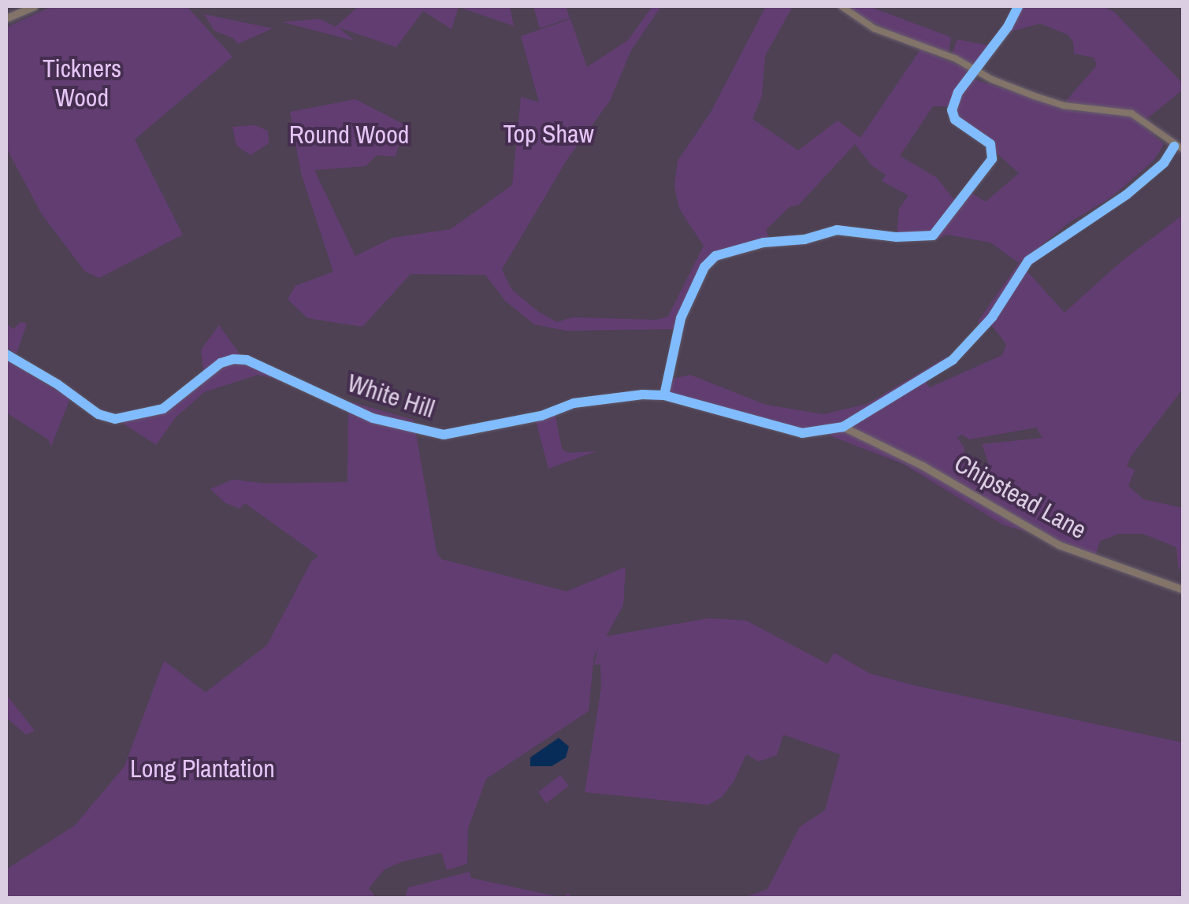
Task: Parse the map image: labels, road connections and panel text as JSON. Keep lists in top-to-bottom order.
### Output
{
  "streets": {
    "street": ["White Hill", "Chipstead Lane"]
  },
  "crossings": [
    ["White Hill", "Chipstead Lane"]
  ],
  "parks": [
    "Tickners Wood",
    "Top Shaw",
    "Round Wood",
    "Long Plantation"
  ]
}
